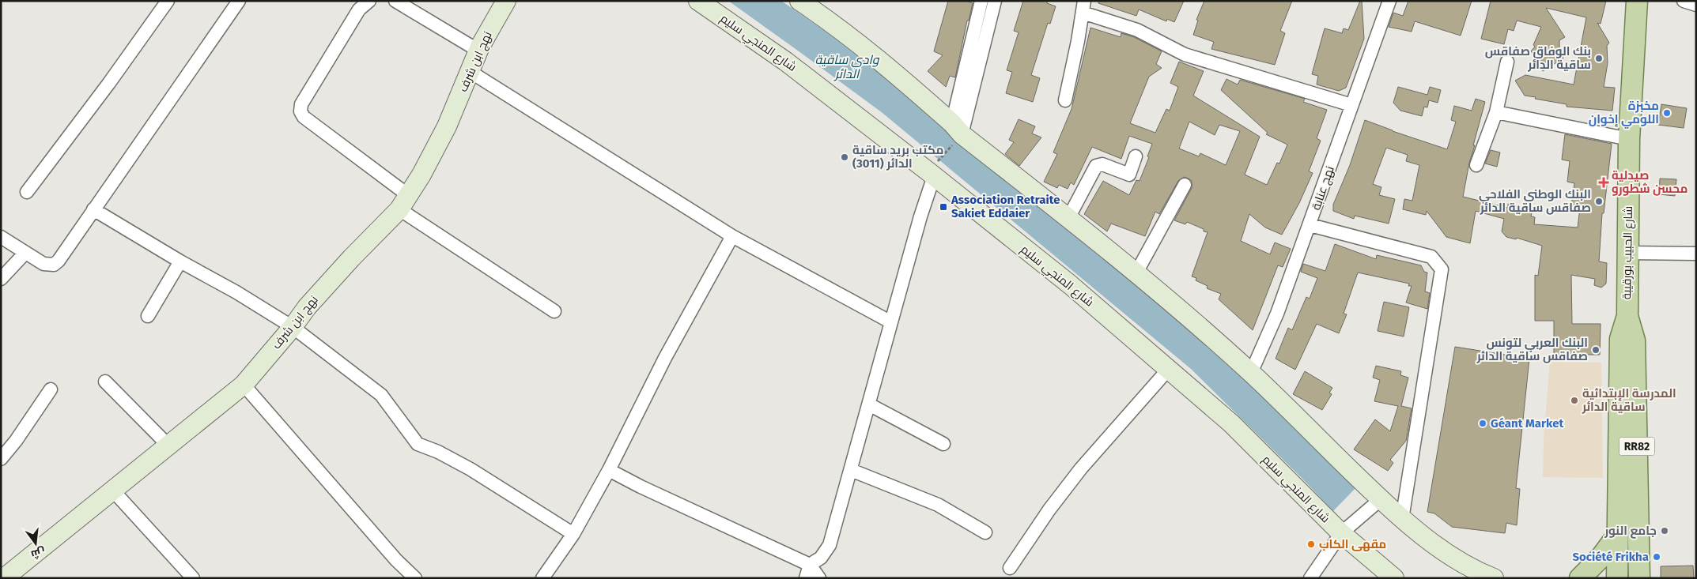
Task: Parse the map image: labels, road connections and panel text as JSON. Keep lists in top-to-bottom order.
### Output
{
  "streets": {
    "main road": [
      "شارع المنجي سليم",
      "نهج ابن شرف",
      "شارع الحبيب بورقيبة",
      "RR82"
    ],
    "street": ["نهج عنابة"]
  },
  "water": ["وادي ساقية الدائر"],
  "places": {
    "other": [
      "بنك الوفاق صفاقس ساقية الدائر",
      "مخبزة اللومي إخوان",
      "مكتب بريد ساقية الدائر (3011)",
      "البنك الوطني الفلاحي صفاقس ساقية الدائر",
      "البنك العربي لتونس صفاقس ساقية الدائر",
      "المدرسة الإبتدائية ساقية الدائر",
      "Géant Market",
      "جامع النور",
      "مقهى الكاب",
      "Société Frikha"
    ],
    "health": ["صيدلية محسن شطورو"],
    "transit": ["Association Retraite Sakiet Eddaier"]
  },
  "north": "bottom"
}
